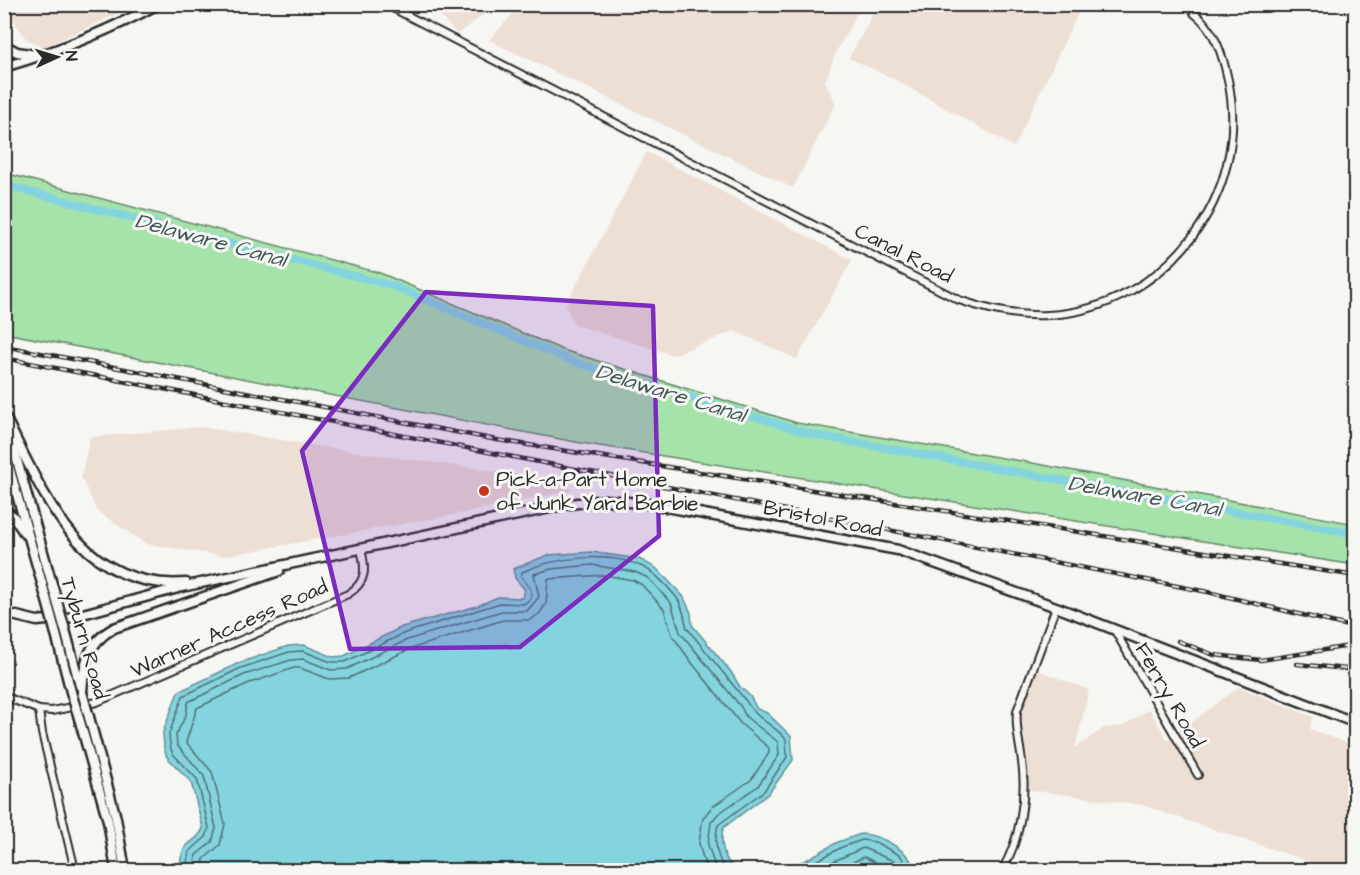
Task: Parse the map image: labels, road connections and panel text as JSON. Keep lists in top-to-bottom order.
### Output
{
  "streets": {
    "main road": ["Bristol Road", "Tyburn Road"],
    "street": ["Canal Road", "Warner Access Road", "Ferry Road"]
  },
  "crossings": [
    ["Bristol Road", "Warner Access Road"],
    ["Bristol Road", "Ferry Road"]
  ],
  "water": ["Delaware Canal"],
  "places": ["Pick-a-Part Home of Junk Yard Barbie"],
  "north": "right"
}
